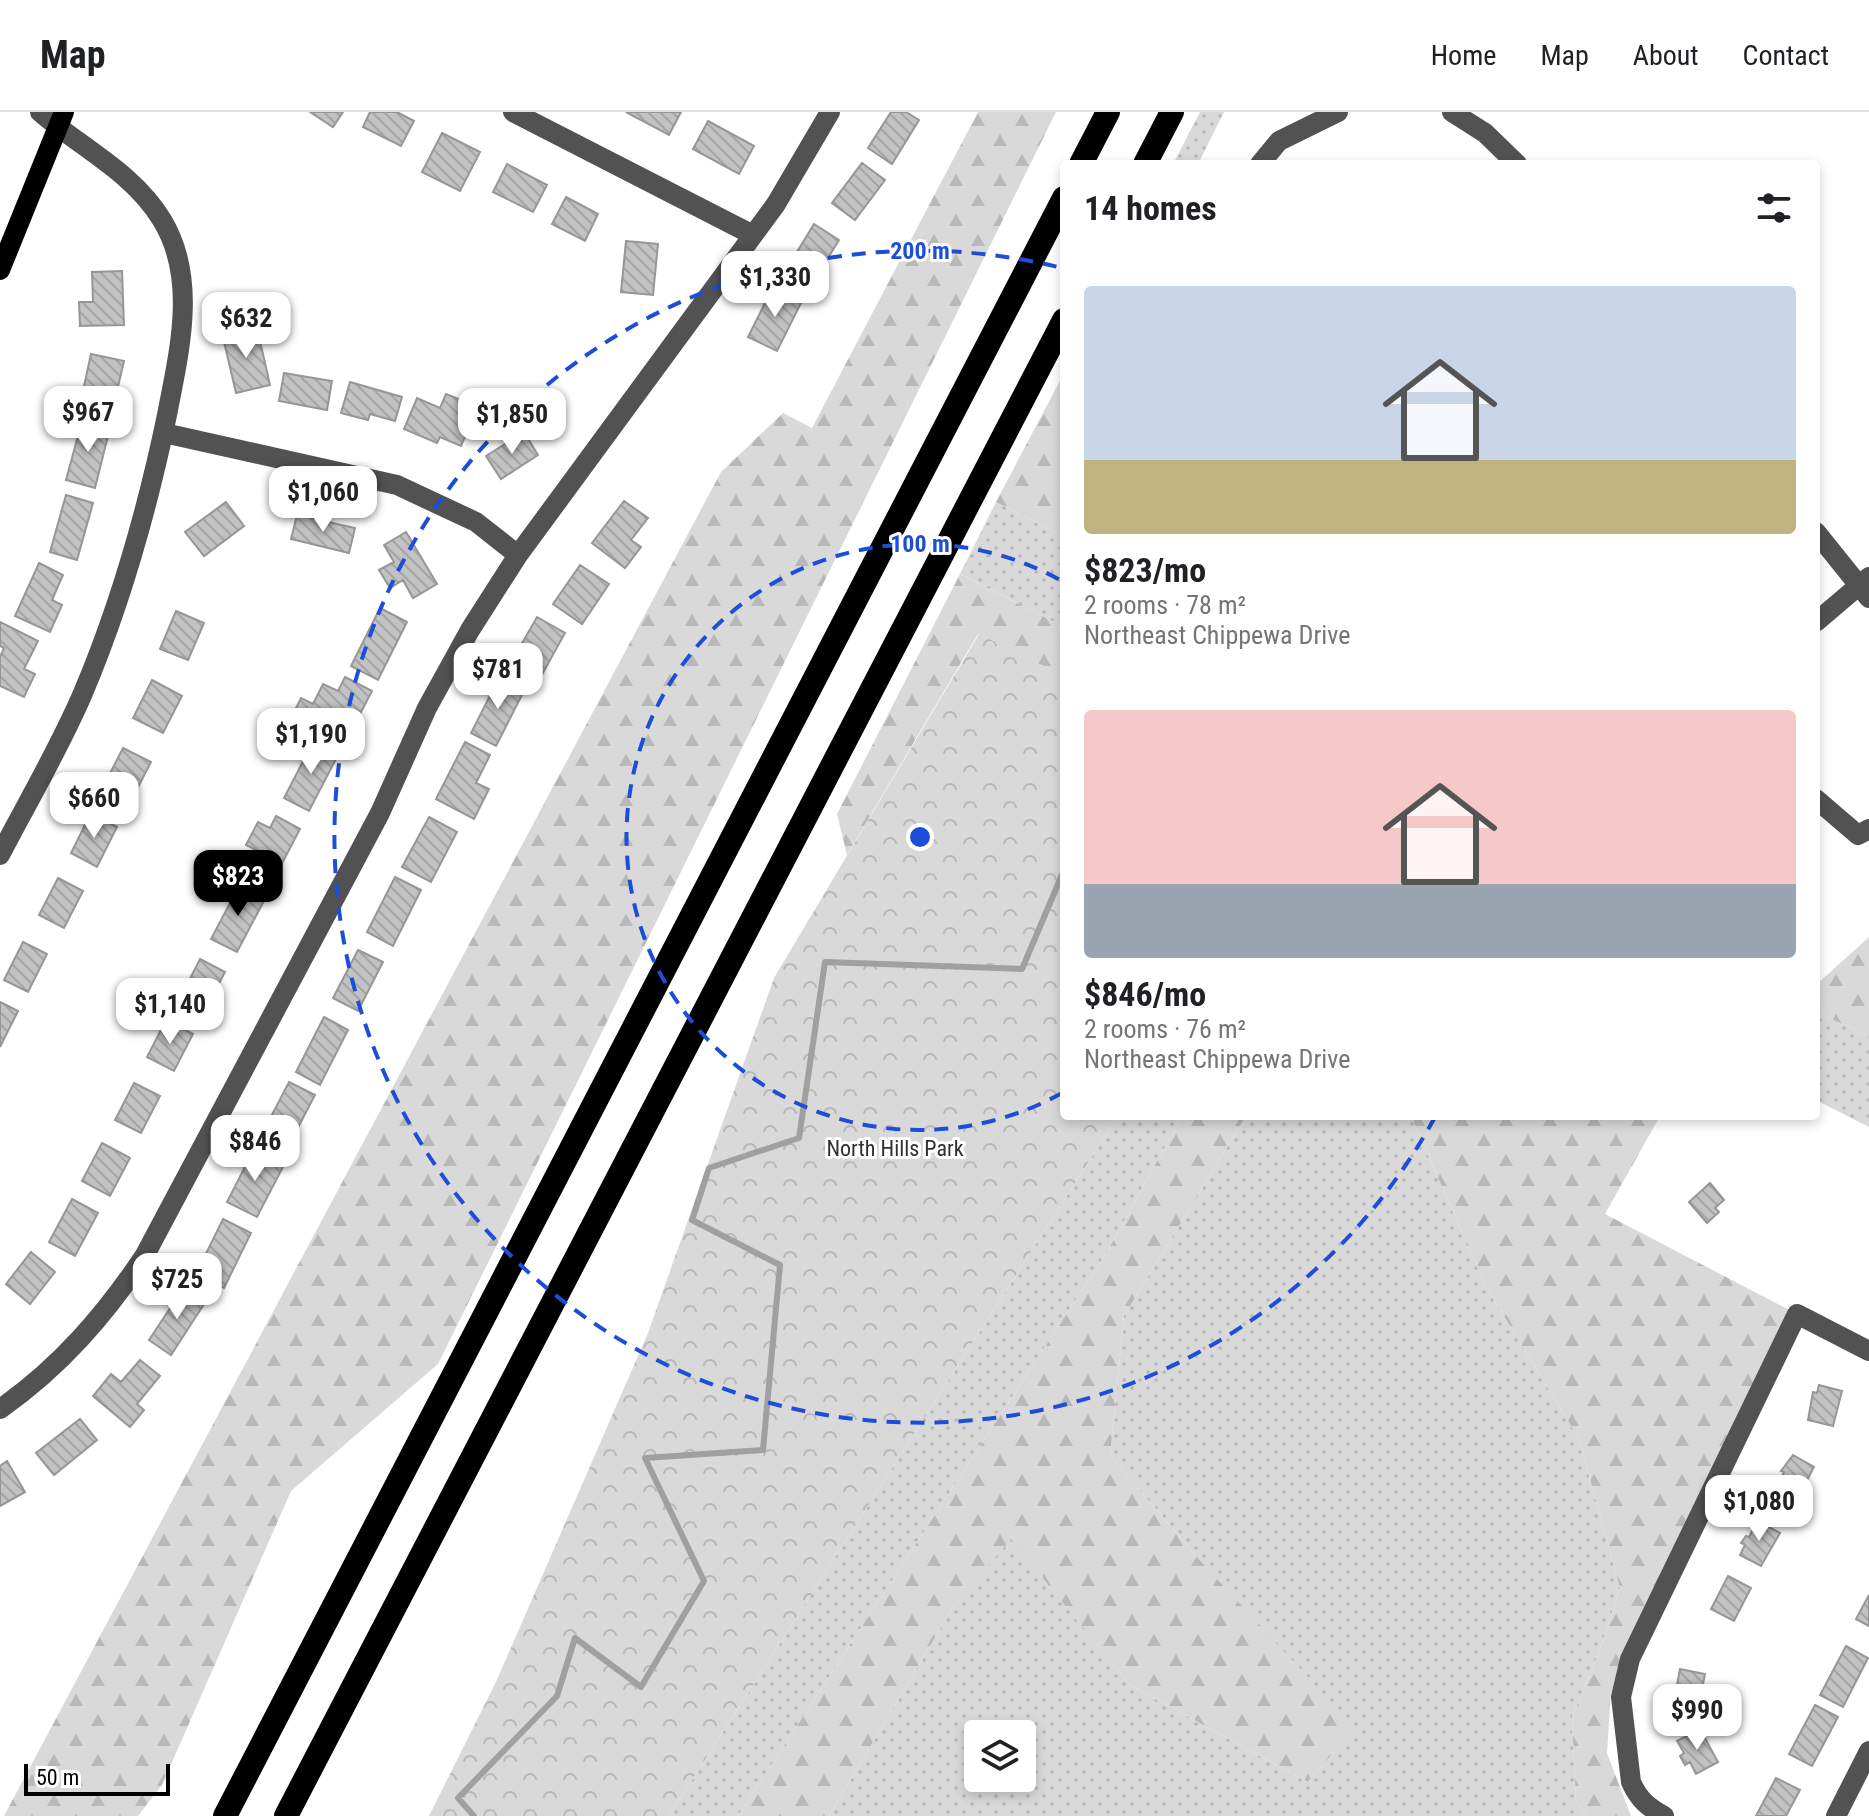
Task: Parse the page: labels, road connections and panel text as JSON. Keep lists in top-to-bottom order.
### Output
{
  "parks": ["North Hills Park"],
  "scale_bar": "50 m",
  "page": {
    "header": "Map",
    "nav": [
      "Home",
      "Map",
      "About",
      "Contact"
    ],
    "heading": "14 homes",
    "price": [
      "$1,330",
      "$632",
      "$967",
      "$1,850",
      "$1,060",
      "$781",
      "$1,190",
      "$660",
      "$823",
      "$1,140",
      "$846",
      "$725",
      "$1,080",
      "$990"
    ],
    "list": [
      {
        "name": "$823/mo",
        "note": "2 rooms · 78 m² · Northeast Chippewa Drive"
      },
      {
        "name": "$846/mo",
        "note": "2 rooms · 76 m² · Northeast Chippewa Drive"
      }
    ],
    "scale": "50 m"
  },
  "rings": ["200 m", "100 m"]
}
